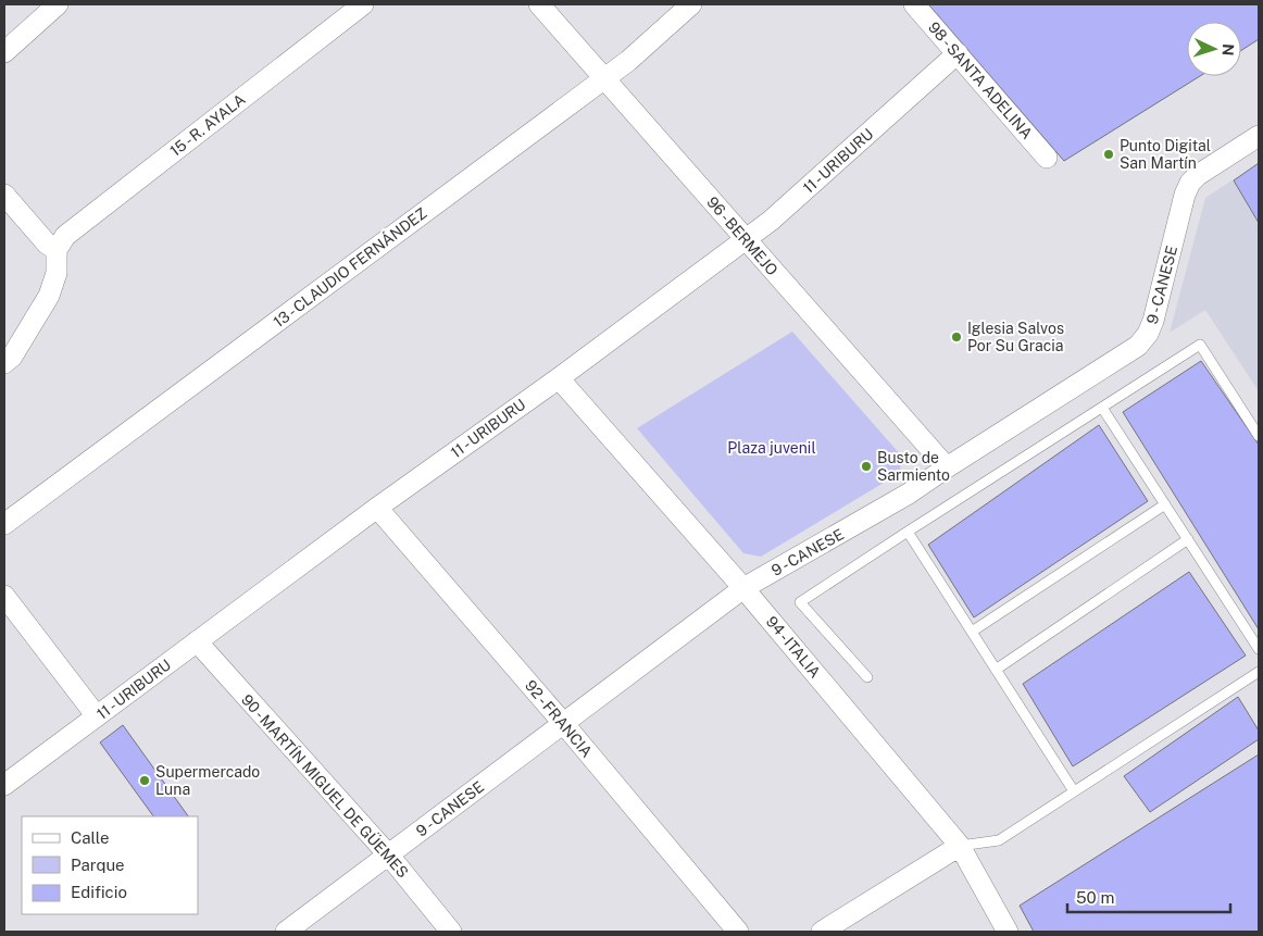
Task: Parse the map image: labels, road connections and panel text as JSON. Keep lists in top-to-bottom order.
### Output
{
  "streets": {
    "street": [
      "98 - SANTA ADELINA",
      "15 - R. AYALA",
      "11 - URIBURU",
      "96 - BERMEJO",
      "13 - CLAUDIO FERNÁNDEZ",
      "9 - CANESE",
      "94 - ITALIA",
      "92 - FRANCIA",
      "90 - MARTÍN MIGUEL DE GÜEMES"
    ]
  },
  "crossings": [
    ["98 - SANTA ADELINA", "11 - URIBURU"],
    ["11 - URIBURU", "96 - BERMEJO"],
    ["11 - URIBURU", "94 - ITALIA"],
    ["11 - URIBURU", "92 - FRANCIA"],
    ["11 - URIBURU", "90 - MARTÍN MIGUEL DE GÜEMES"],
    ["96 - BERMEJO", "13 - CLAUDIO FERNÁNDEZ"],
    ["96 - BERMEJO", "9 - CANESE"],
    ["9 - CANESE", "94 - ITALIA"],
    ["9 - CANESE", "92 - FRANCIA"],
    ["9 - CANESE", "90 - MARTÍN MIGUEL DE GÜEMES"]
  ],
  "parks": ["Plaza juvenil"],
  "places": [
    "Punto Digital San Martín",
    "Iglesia Salvos Por Su Gracia",
    "Busto de Sarmiento",
    "Supermercado Luna"
  ],
  "legend": ["Calle", "Parque", "Edificio"],
  "scale_bar": "50 m",
  "north": "right"
}
